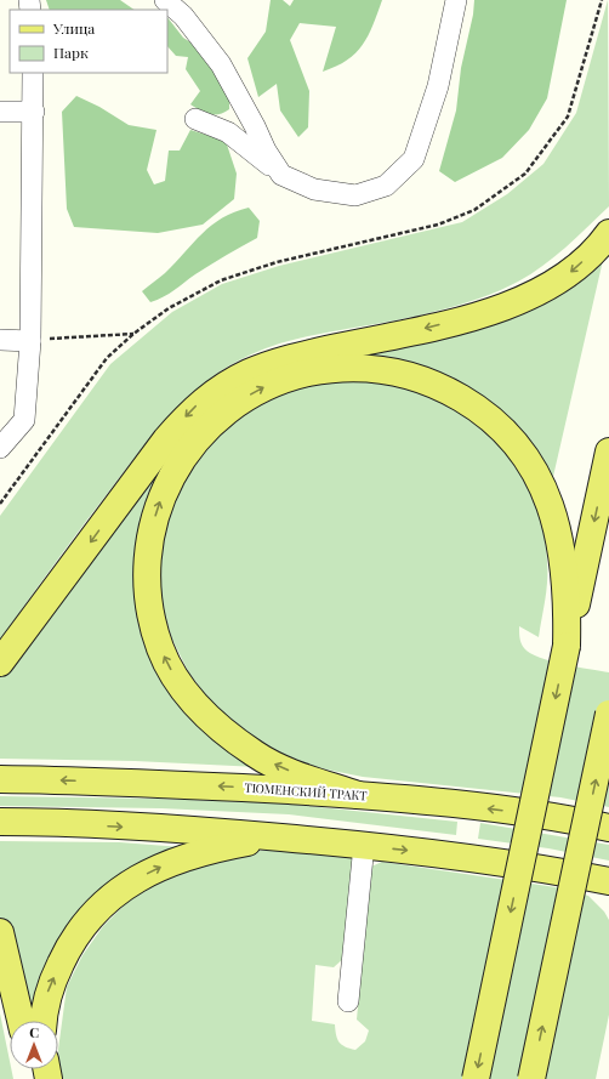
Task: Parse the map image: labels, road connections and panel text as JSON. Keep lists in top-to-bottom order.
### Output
{
  "streets": {
    "main road": ["ТЮМЕНСКИЙ ТРАКТ"]
  },
  "legend": ["Улица", "Парк"],
  "north": "top"
}
